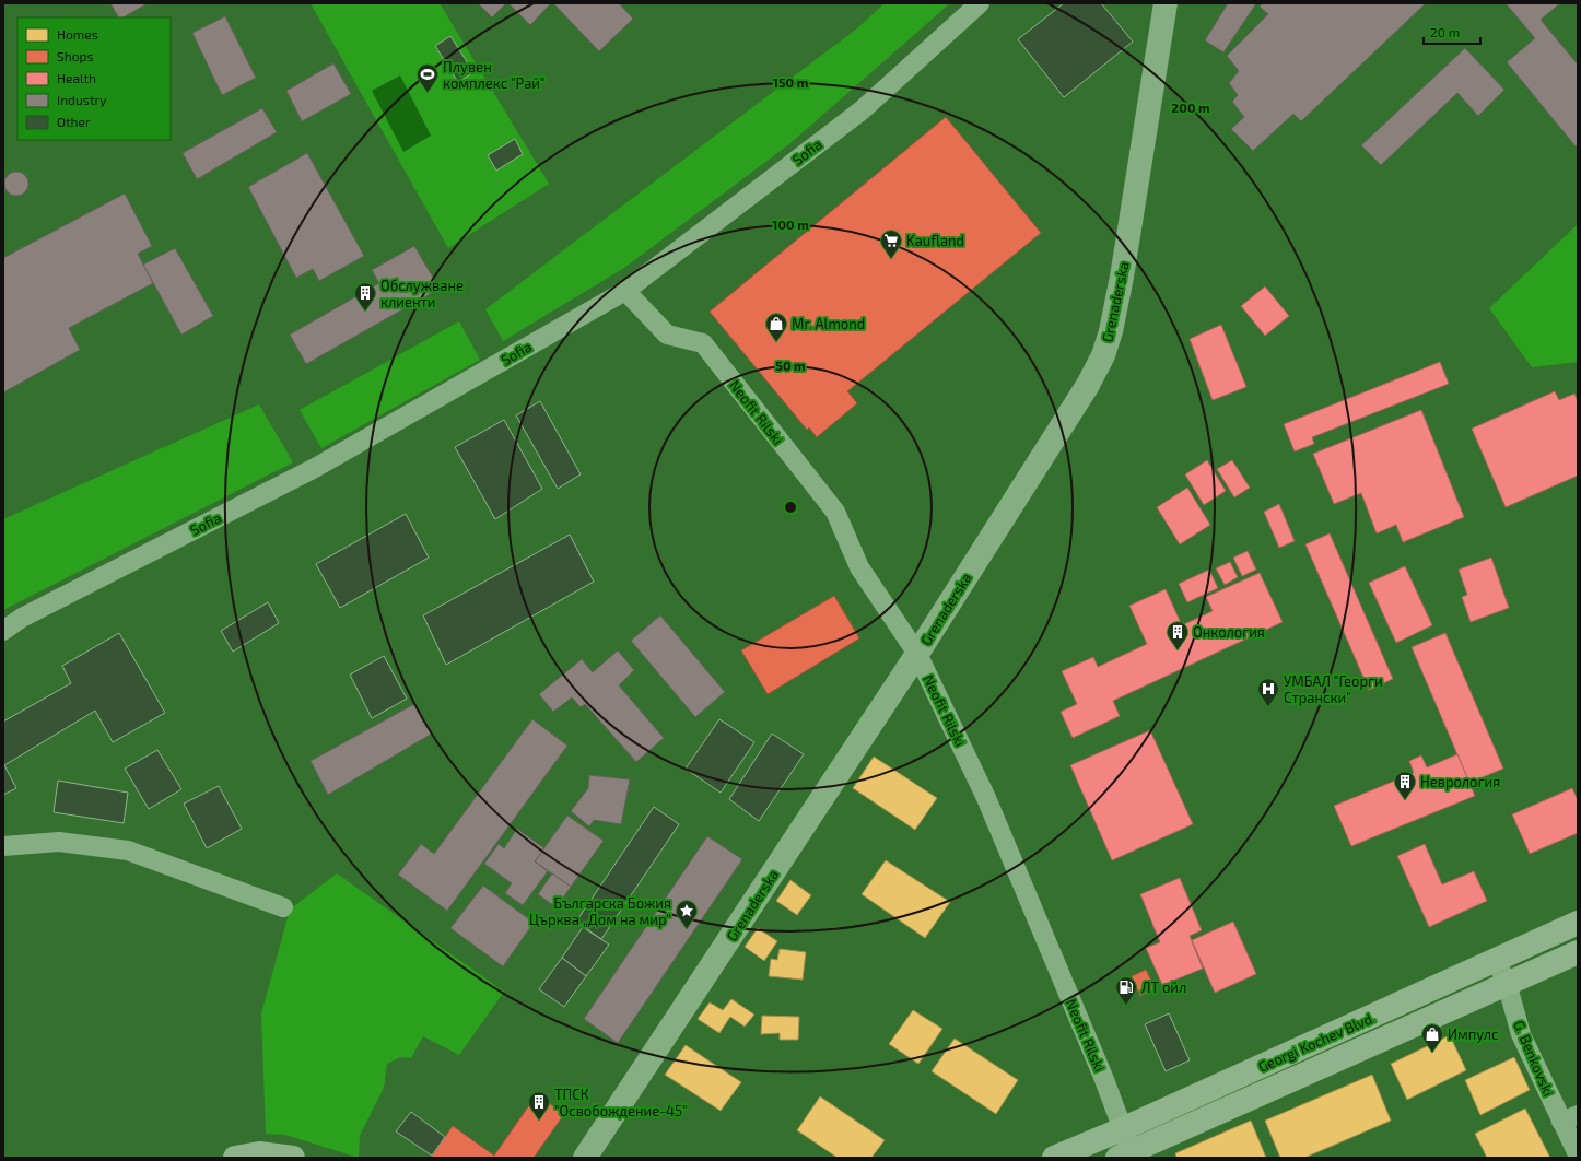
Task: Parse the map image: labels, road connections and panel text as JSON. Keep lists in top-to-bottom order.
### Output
{
  "streets": {
    "main road": ["Georgi Kochev Blvd."],
    "street": [
      "Sofia",
      "Grenaderska",
      "Neofit Rilski",
      "G. Benkovski"
    ]
  },
  "crossings": [
    ["Sofia", "Neofit Rilski"],
    ["Grenaderska", "Neofit Rilski"],
    ["Neofit Rilski", "Georgi Kochev Blvd."],
    ["Georgi Kochev Blvd.", "G. Benkovski"]
  ],
  "places": {
    "sports": ["Плувен комплекс \"Рай\""],
    "supermarket": ["Kaufland"],
    "building": [
      "Обслужване клиенти",
      "Онкология",
      "Неврология",
      "ТПСК \"Освобождение-45\""
    ],
    "shop": ["Mr. Almond", "Импулс"],
    "hospital": ["УМБАЛ \"Георги Странски\""],
    "place": ["Българска Божия Църква „Дом на мир“"],
    "fuel station": ["ЛТ ойл"]
  },
  "legend": [
    "Homes",
    "Shops",
    "Health",
    "Industry",
    "Other"
  ],
  "scale_bar": "20 m",
  "rings": [
    "150 m",
    "200 m",
    "100 m",
    "50 m"
  ]
}
